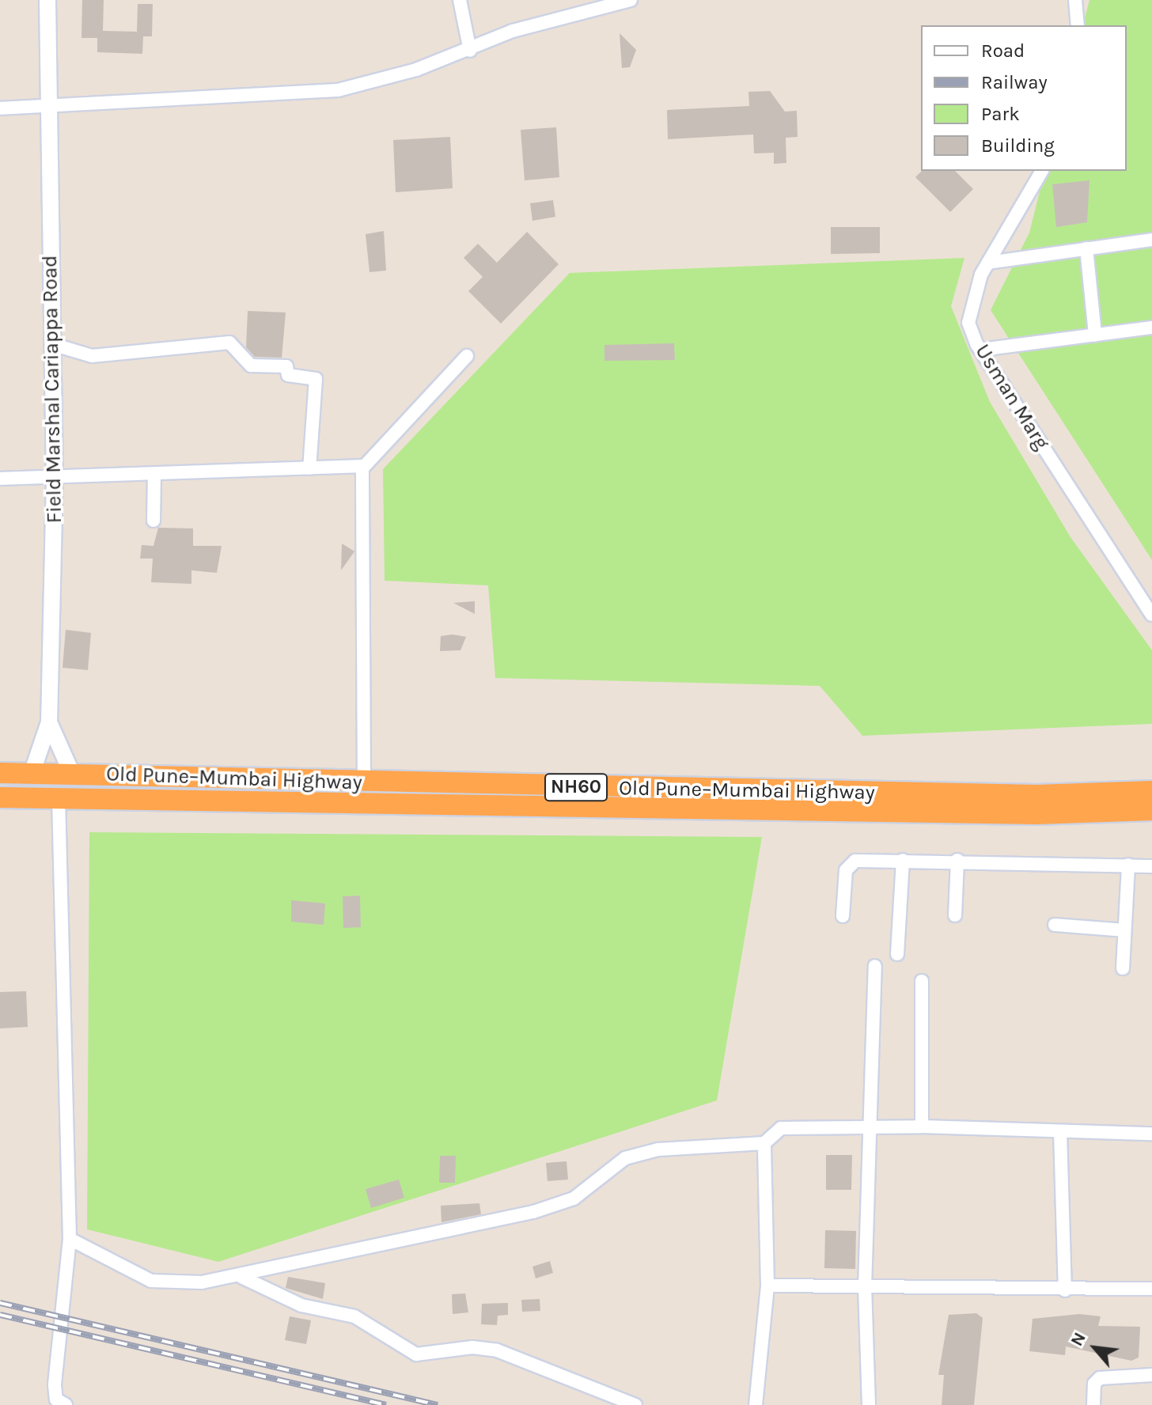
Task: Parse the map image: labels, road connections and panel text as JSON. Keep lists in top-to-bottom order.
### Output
{
  "streets": {
    "highway": ["Old Pune–Mumbai Highway", "NH60"],
    "street": ["Field Marshal Cariappa Road", "Usman Marg"]
  },
  "crossings": [
    ["Field Marshal Cariappa Road", "Old Pune–Mumbai Highway"]
  ],
  "legend": [
    "Road",
    "Railway",
    "Park",
    "Building"
  ],
  "north": "top left"
}
